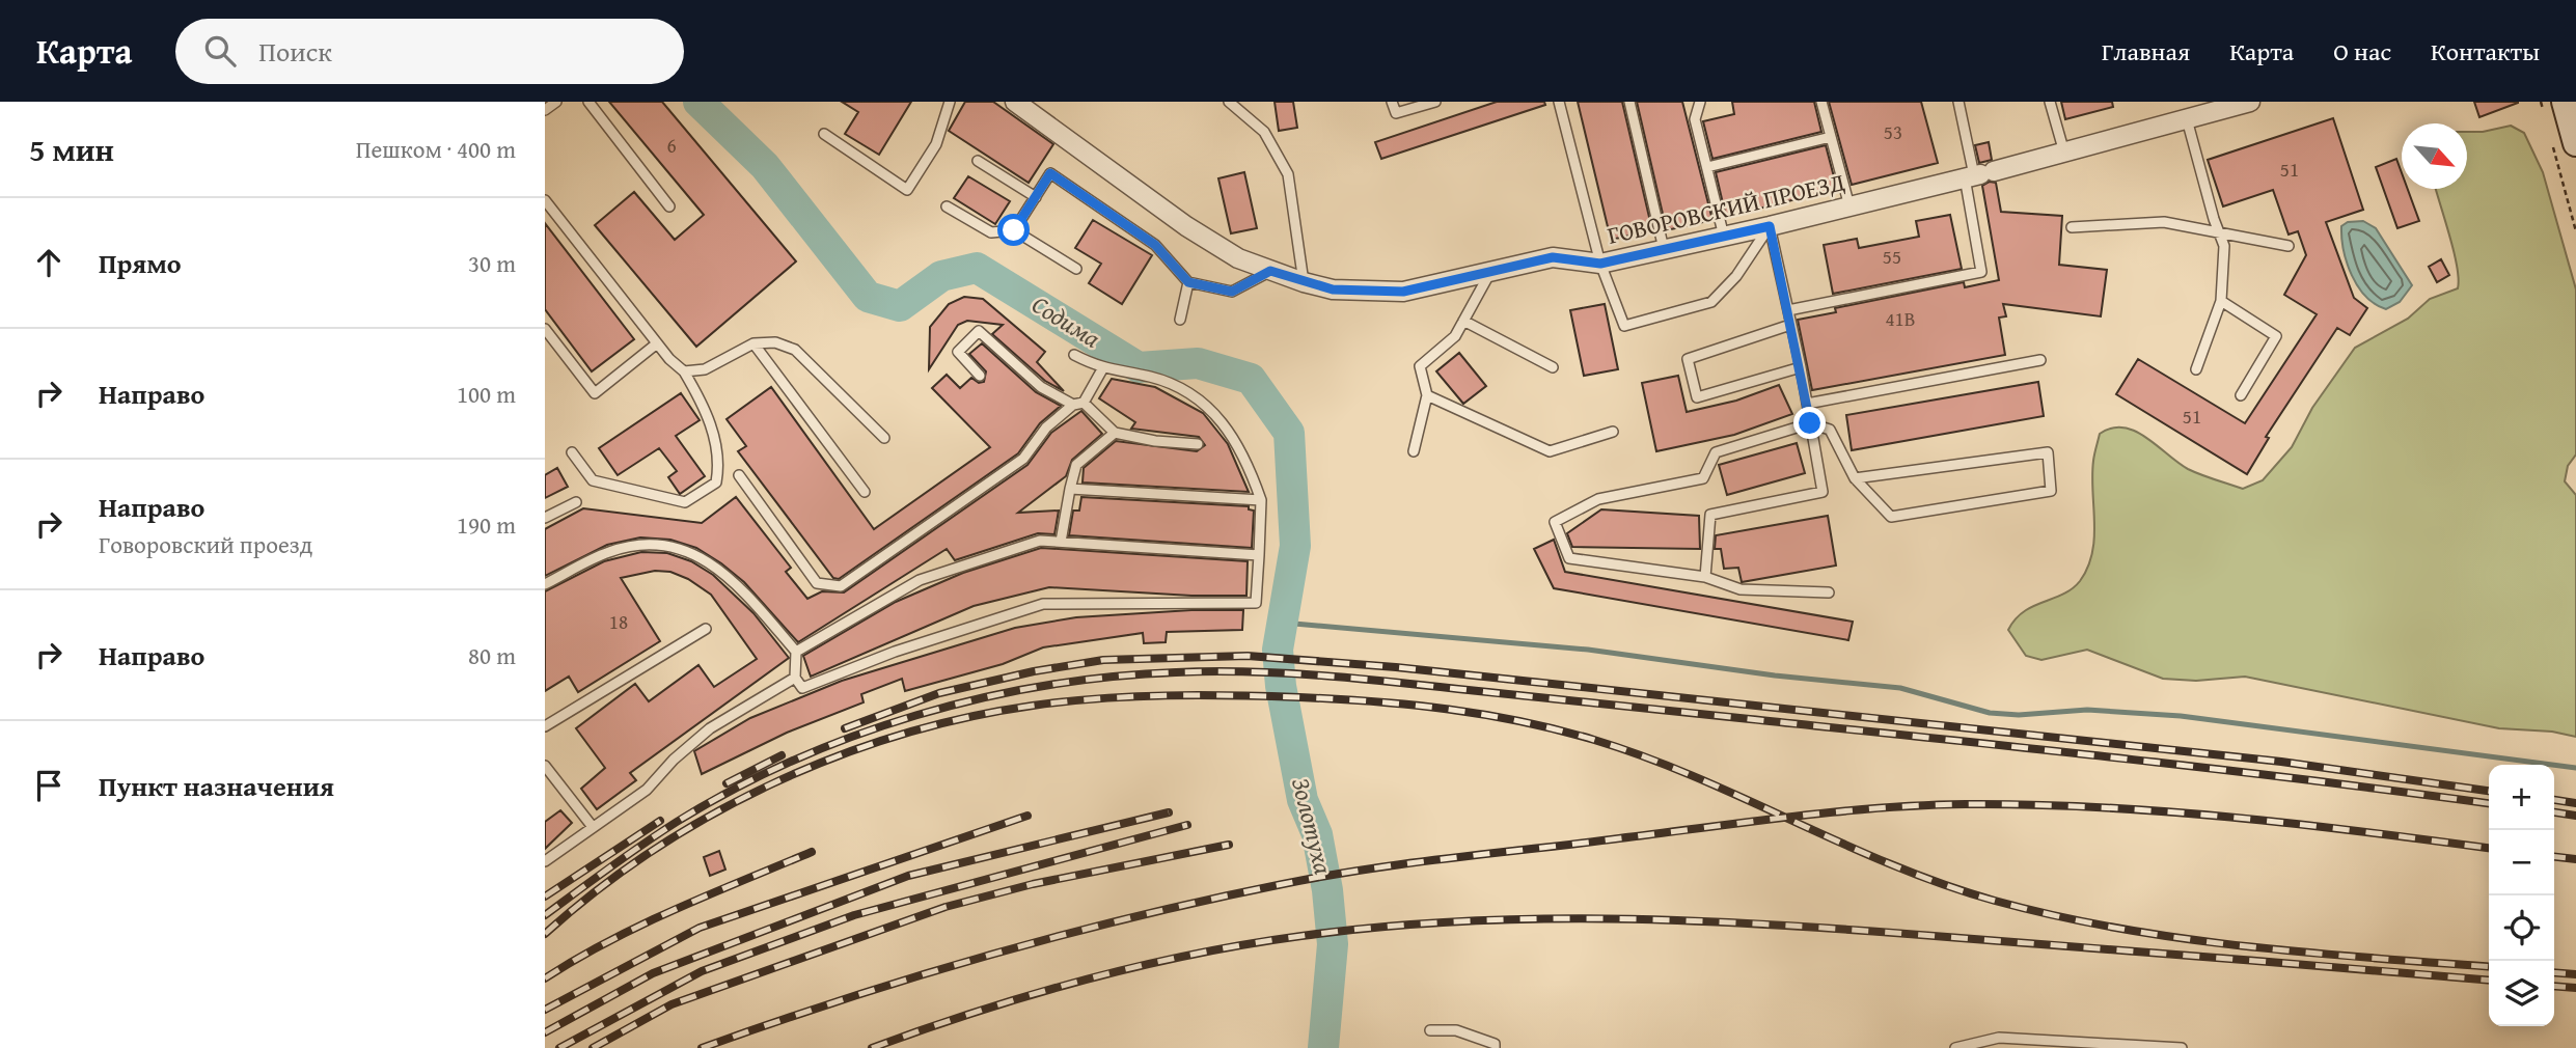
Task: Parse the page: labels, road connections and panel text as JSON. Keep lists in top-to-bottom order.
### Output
{
  "streets": {
    "street": ["ГОВОРОВСКИЙ ПРОЕЗД"]
  },
  "water": ["Содима", "Золотуха"],
  "house_numbers": [
    "53",
    "6",
    "51",
    "55",
    "41В",
    "51",
    "18"
  ],
  "north": "bottom right",
  "page": {
    "header": "Карта",
    "search": "Поиск",
    "nav": [
      "Главная",
      "Карта",
      "О нас",
      "Контакты"
    ],
    "heading": ["5 мин", "Пешком · 400 m"],
    "list": [
      ["Прямо", "30 m"],
      ["Направо", "100 m"],
      ["Направо", "Говоровский проезд", "190 m"],
      ["Направо", "80 m"],
      "Пункт назначения"
    ],
    "map_buttons": ["+", "−"]
  }
}
